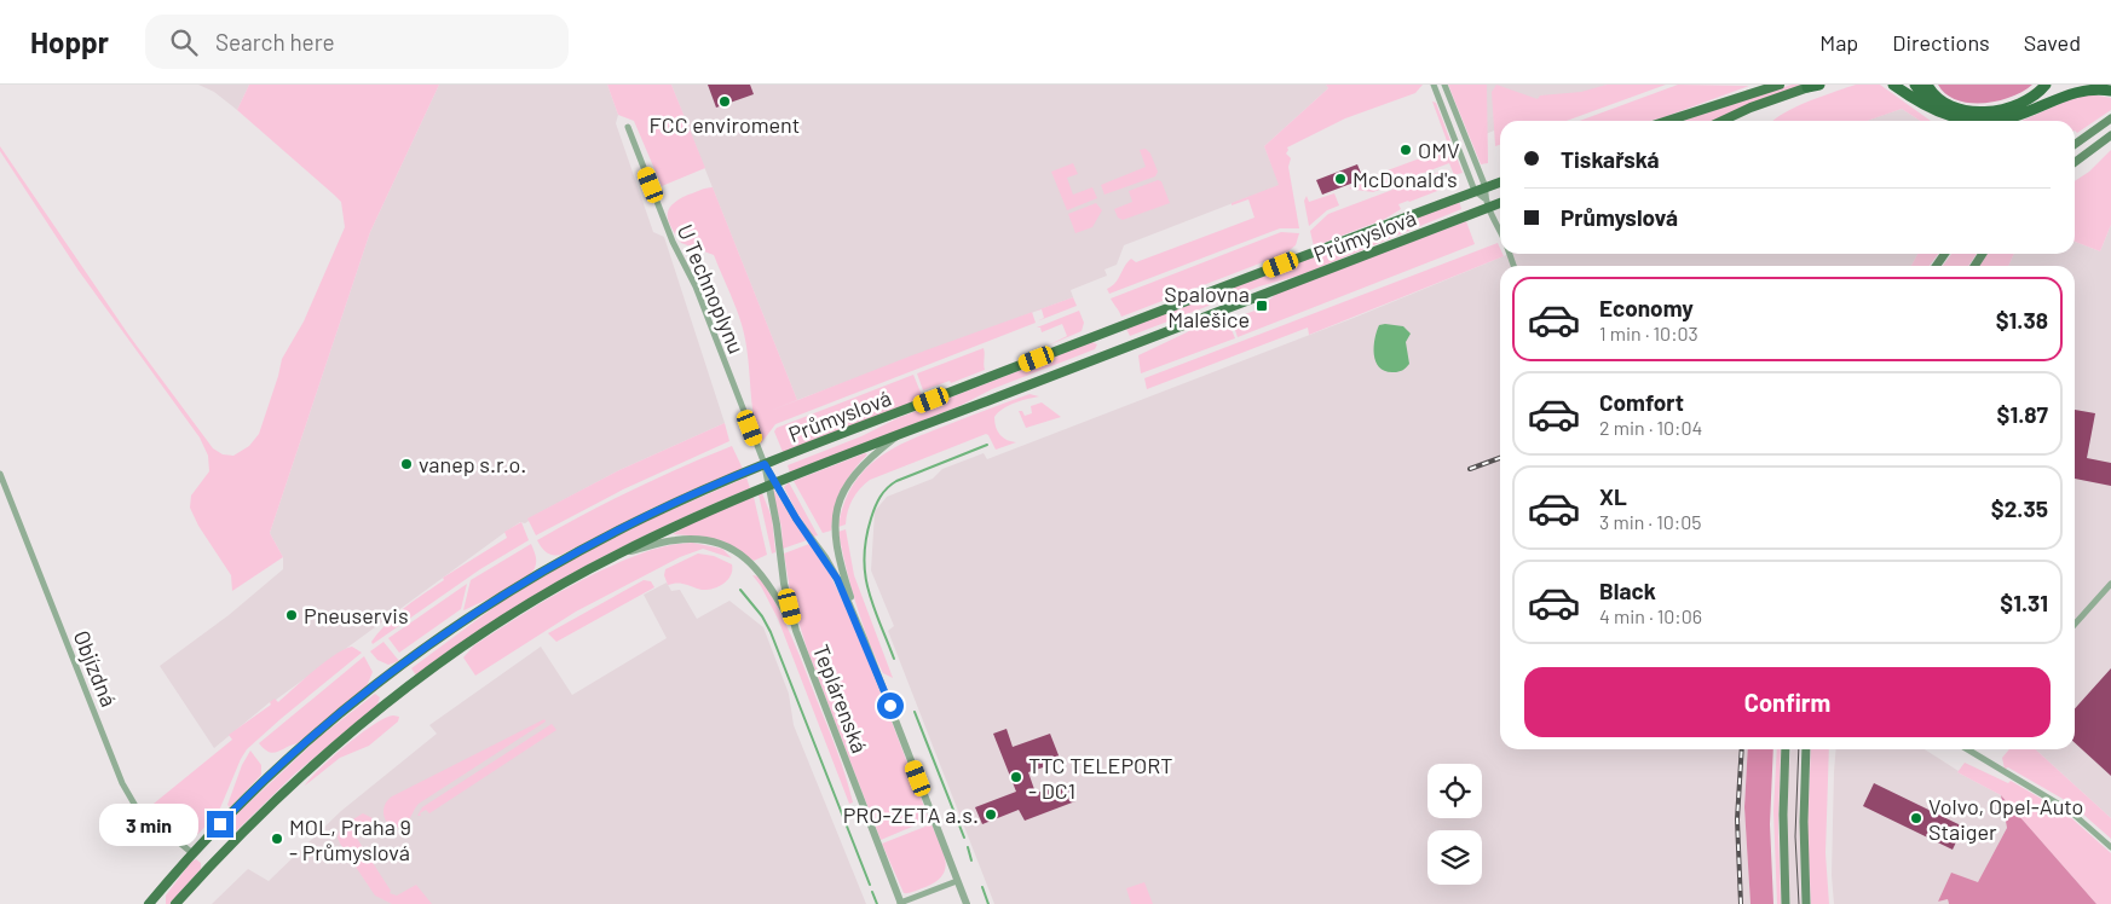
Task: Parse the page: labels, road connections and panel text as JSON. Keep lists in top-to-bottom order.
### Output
{
  "streets": {
    "main road": ["Průmyslová"],
    "street": ["U Technoplynu", "Objízdná", "Teplárenská"]
  },
  "crossings": [
    ["Průmyslová", "U Technoplynu"],
    ["Průmyslová", "Objízdná"],
    ["Průmyslová", "Teplárenská"],
    ["U Technoplynu", "Teplárenská"]
  ],
  "places": {
    "other": [
      "FCC enviroment",
      "OMV",
      "McDonald's",
      "vanep s.r.o.",
      "Pneuservis",
      "TTC TELEPORT - DC1",
      "PRO-ZETA a.s.",
      "Volvo, Opel-Auto Staiger",
      "MOL, Praha 9 - Průmyslová"
    ],
    "transit": ["Spalovna Malešice"]
  },
  "page": {
    "header": "Hoppr",
    "search": "Search here",
    "nav": ["Map", "Directions", "Saved"],
    "banner": ["Tiskařská", "Průmyslová"],
    "list": [
      {
        "name": "Economy",
        "note": "1 min · 10:03",
        "value": "$1.38"
      },
      {
        "name": "Comfort",
        "note": "2 min · 10:04",
        "value": "$1.87"
      },
      {
        "name": "XL",
        "note": "3 min · 10:05",
        "value": "$2.35"
      },
      {
        "name": "Black",
        "note": "4 min · 10:06",
        "value": "$1.31"
      }
    ],
    "buttons": "Confirm",
    "bubble": "3 min"
  }
}
